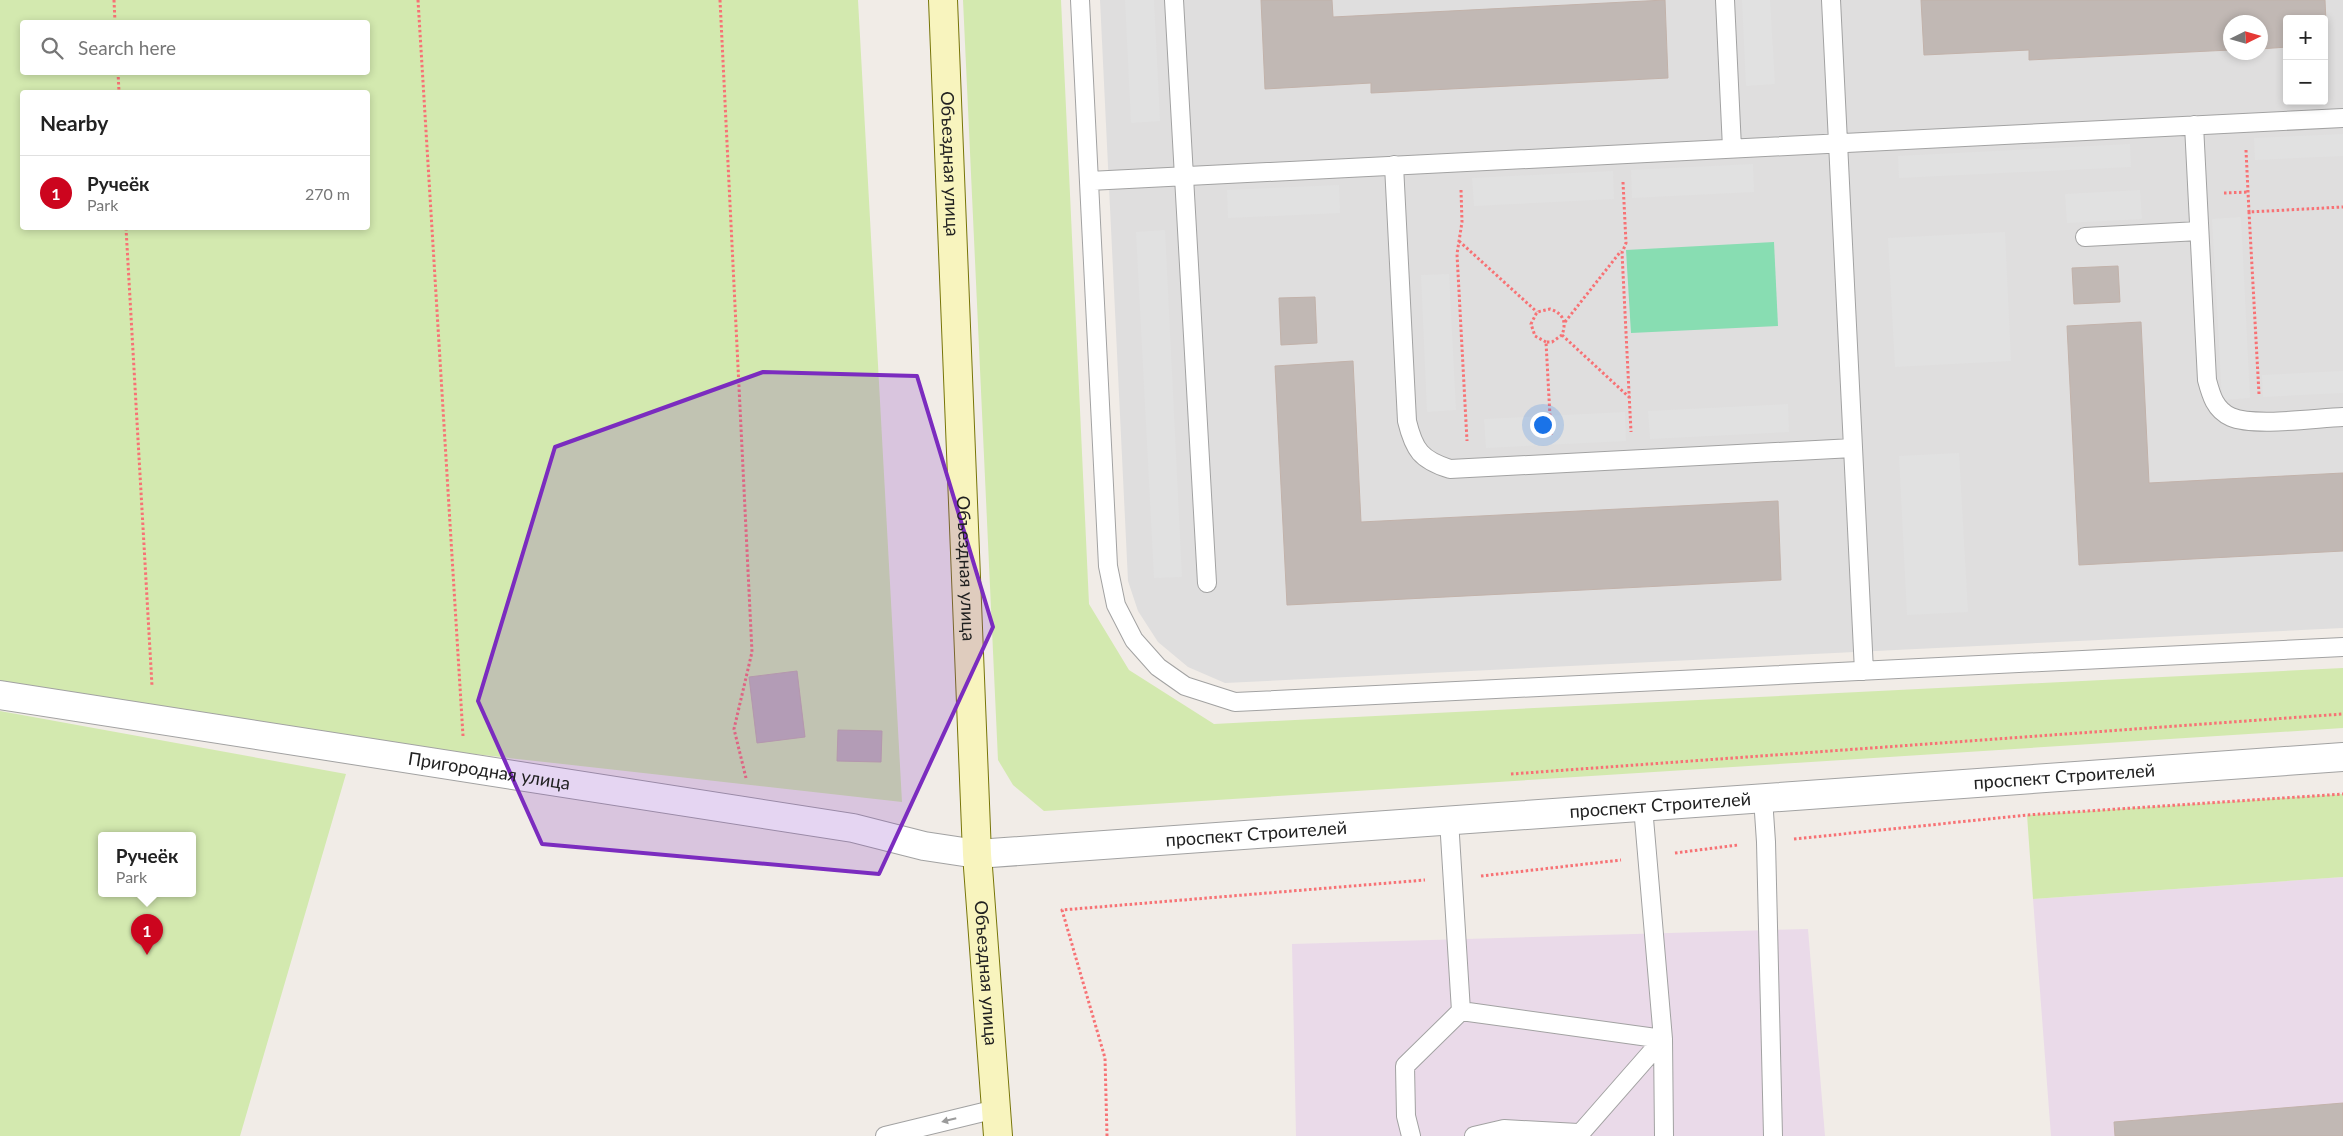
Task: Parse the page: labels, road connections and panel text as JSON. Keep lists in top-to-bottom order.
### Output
{
  "streets": {
    "main road": ["Объездная улица"],
    "street": ["Пригородная улица", "проспект Строителей"]
  },
  "crossings": [
    ["Объездная улица", "Пригородная улица"],
    ["Объездная улица", "проспект Строителей"],
    ["Пригородная улица", "проспект Строителей"]
  ],
  "north": "right",
  "page": {
    "map_buttons": ["+", "−"],
    "search": "Search here",
    "heading": "Nearby",
    "list": [
      {
        "mark": "1",
        "name": "Ручеёк",
        "note": "Park",
        "value": "270 m"
      }
    ],
    "popup": ["Ручеёк", "Park"],
    "pins": "1"
  }
}
